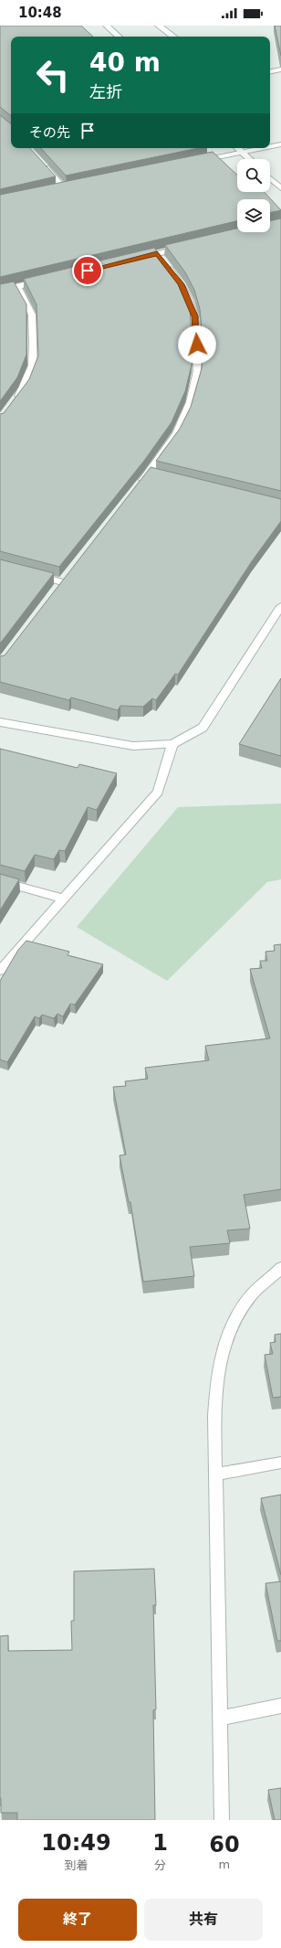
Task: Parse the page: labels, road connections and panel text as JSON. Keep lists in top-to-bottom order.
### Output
{
  "page": {
    "status": "10:48",
    "turn": ["40 m", "左折"],
    "then": "その先",
    "eta": [
      "10:49",
      "到着",
      "1",
      "分",
      "60",
      "m"
    ],
    "buttons": ["終了", "共有"]
  }
}
